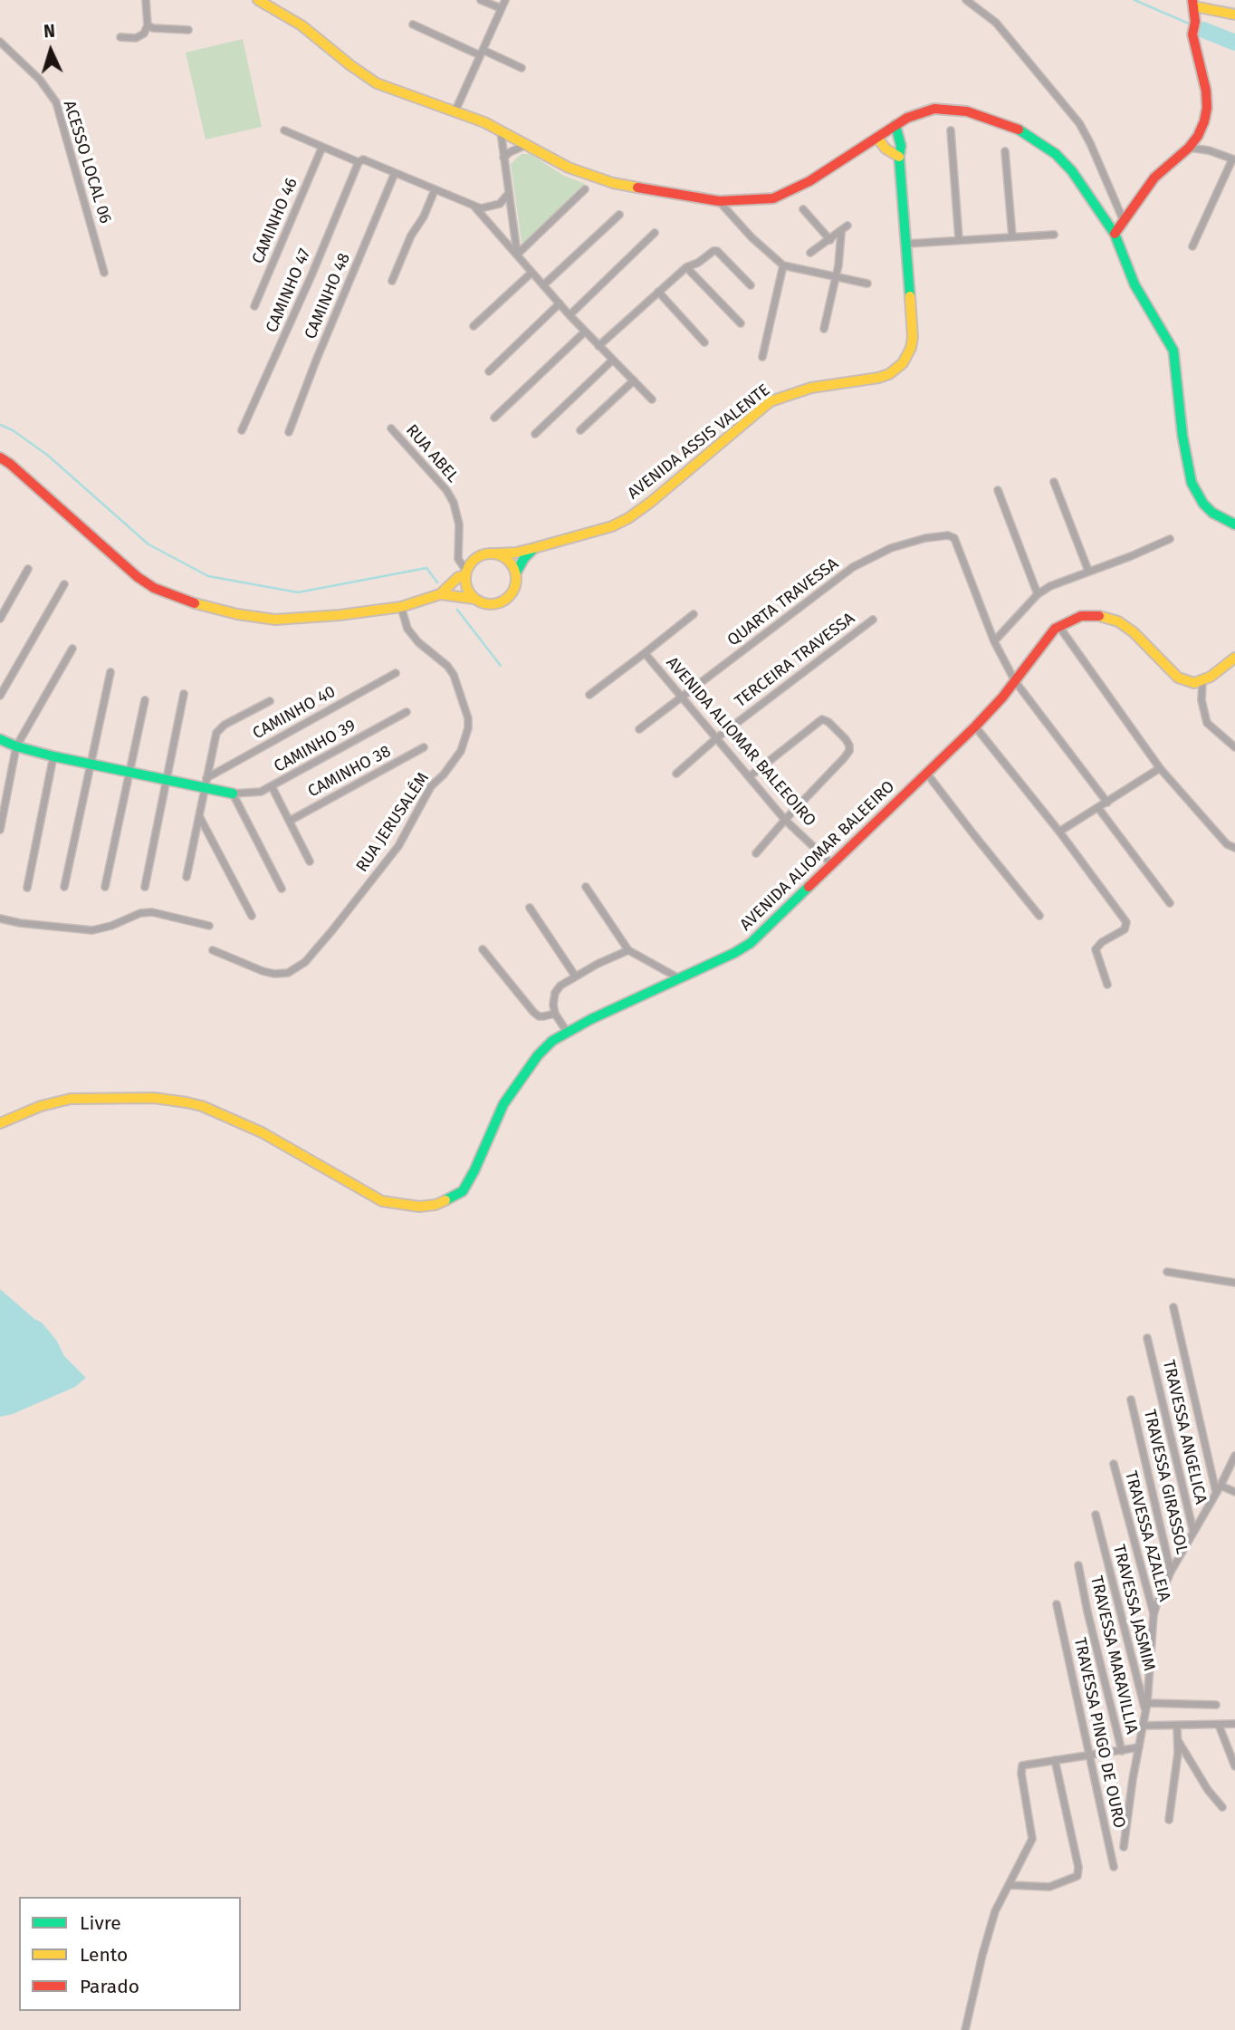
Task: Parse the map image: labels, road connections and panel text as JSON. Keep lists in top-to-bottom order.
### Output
{
  "streets": {
    "main road": ["AVENIDA ASSIS VALENTE", "AVENIDA ALIOMAR BALEEIRO"],
    "street": [
      "ACESSO LOCAL 06",
      "CAMINHO 46",
      "CAMINHO 47",
      "CAMINHO 48",
      "RUA ABEL",
      "QUARTA TRAVESSA",
      "TERCEIRA TRAVESSA",
      "CAMINHO 40",
      "AVENIDA ALIOMAR BALEEOIRO",
      "CAMINHO 39",
      "CAMINHO 38",
      "RUA JERUSALÉM",
      "TRAVESSA ANGELICA",
      "TRAVESSA GIRASSOL",
      "TRAVESSA AZALEIA",
      "TRAVESSA JASMIM",
      "TRAVESSA MARAVILLIA",
      "TRAVESSA PINGO DE OURO"
    ]
  },
  "crossings": [
    ["AVENIDA ASSIS VALENTE", "RUA ABEL"],
    ["QUARTA TRAVESSA", "AVENIDA ALIOMAR BALEEOIRO"],
    ["TERCEIRA TRAVESSA", "AVENIDA ALIOMAR BALEEOIRO"],
    ["AVENIDA ALIOMAR BALEEOIRO", "AVENIDA ALIOMAR BALEEIRO"]
  ],
  "legend": ["Livre", "Lento", "Parado"],
  "north": "top"
}
